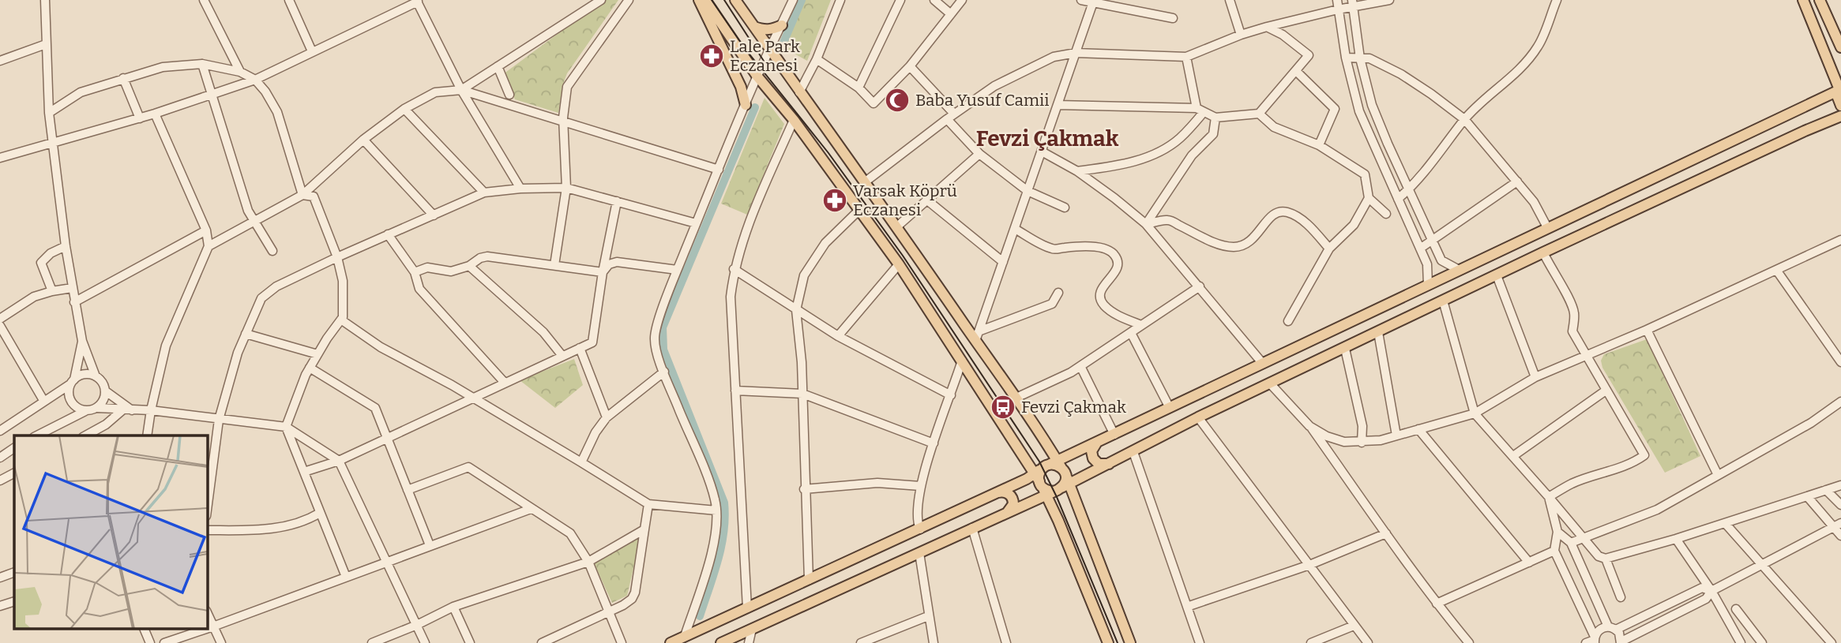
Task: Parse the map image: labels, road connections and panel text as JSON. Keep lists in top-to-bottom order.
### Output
{
  "districts": ["Fevzi Çakmak"],
  "places": {
    "pharmacy": ["Lale Park Eczanesi", "Varsak Köprü Eczanesi"],
    "mosque": ["Baba Yusuf Camii"],
    "bus stop": ["Fevzi Çakmak"]
  }
}
